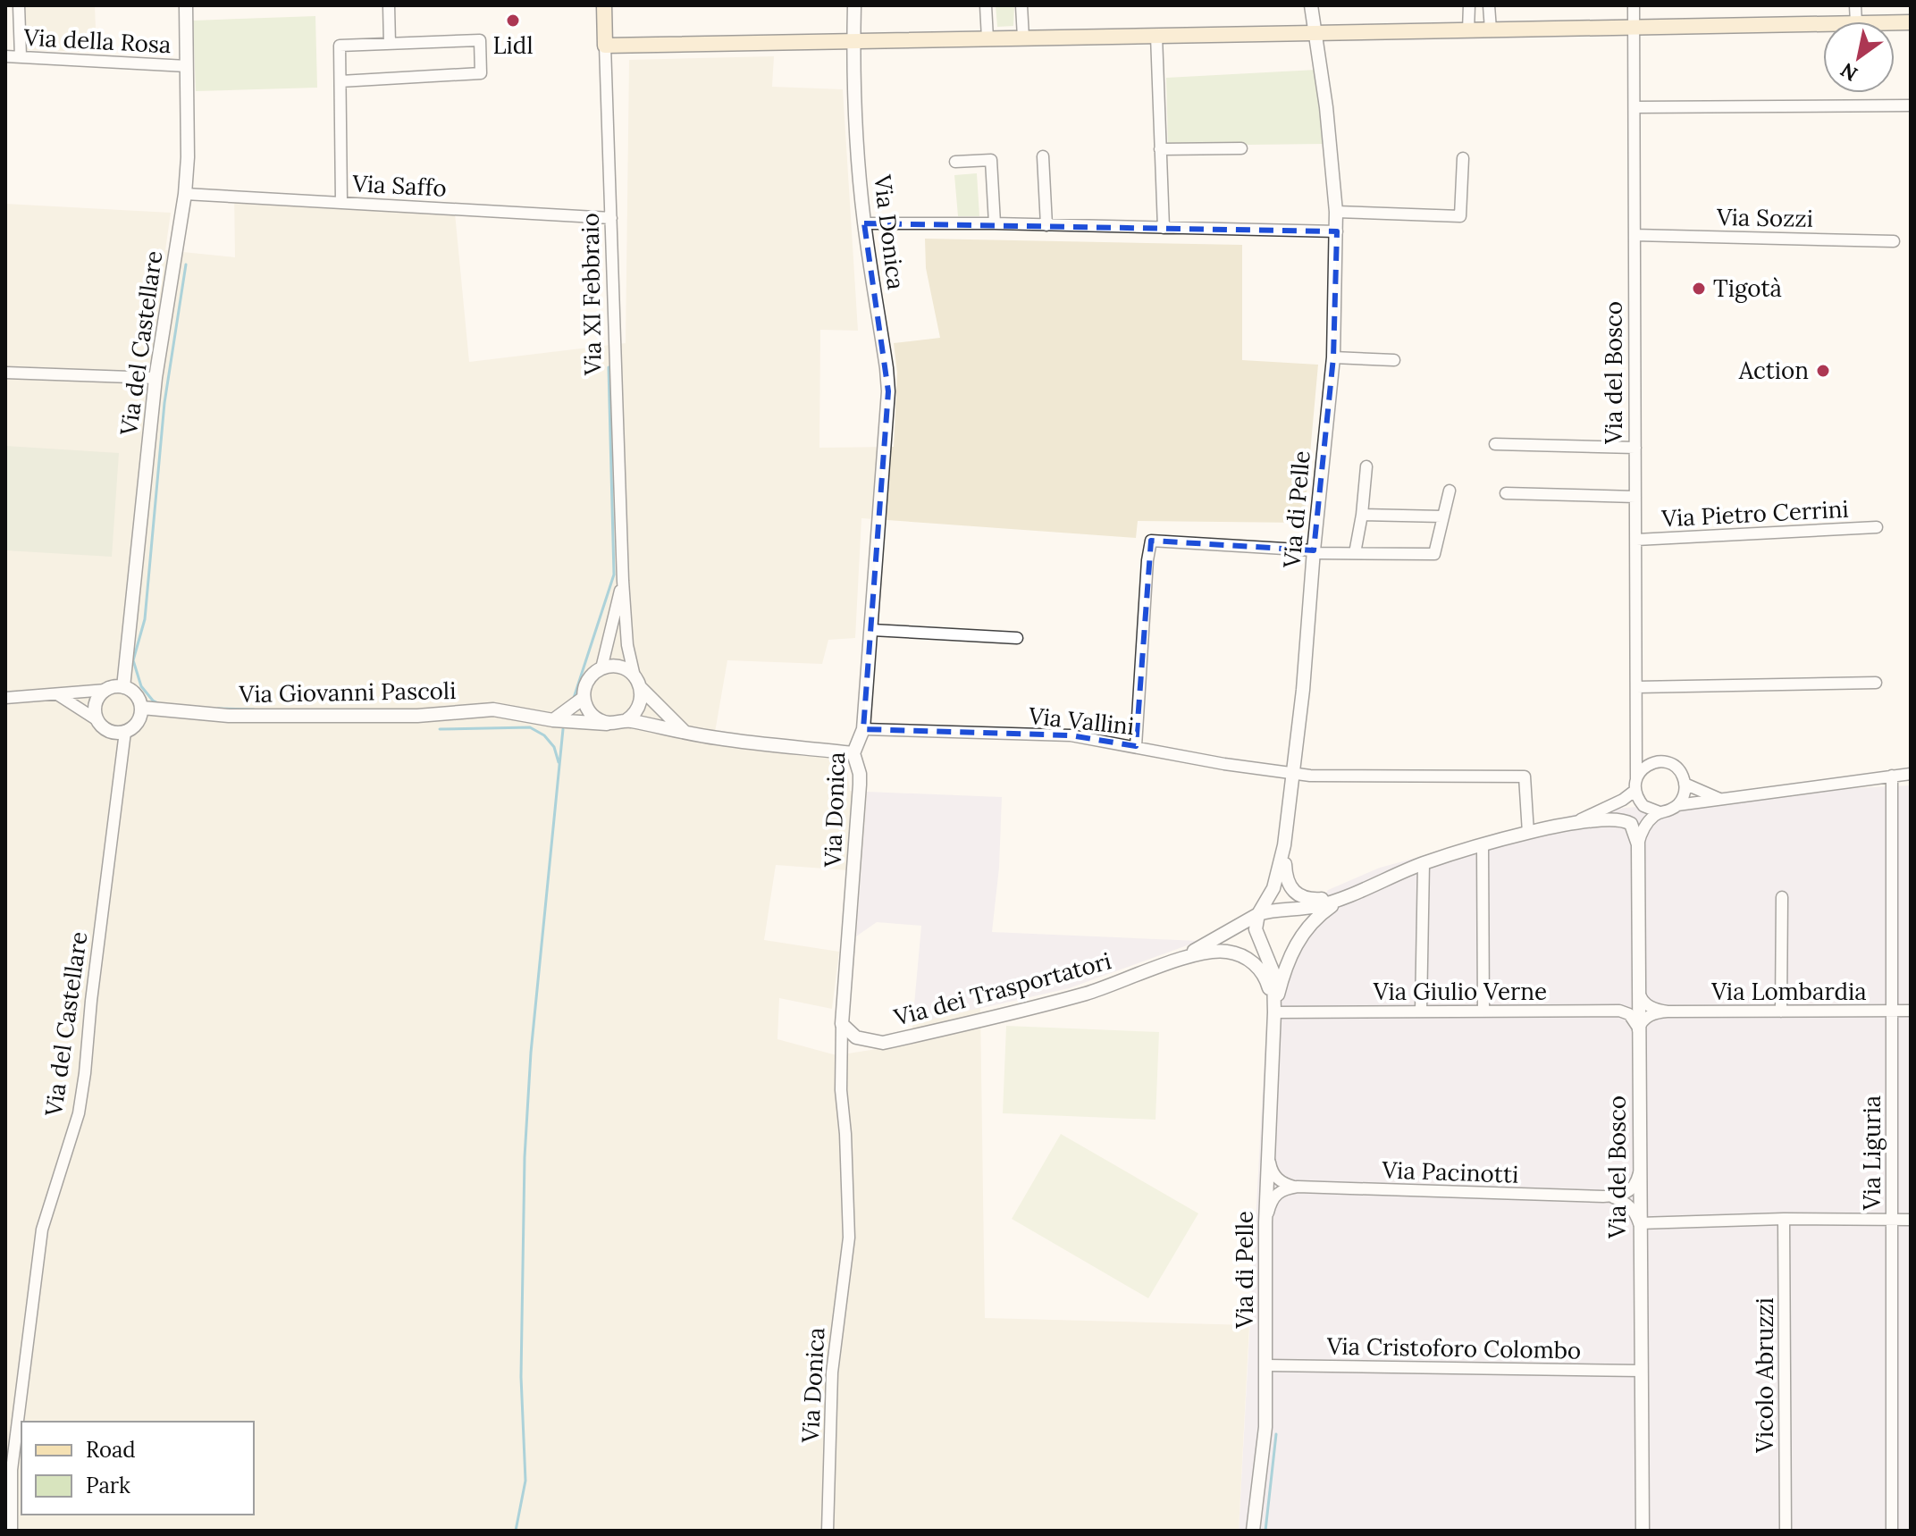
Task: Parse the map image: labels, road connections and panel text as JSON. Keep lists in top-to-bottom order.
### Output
{
  "streets": {
    "main road": ["Via XI Febbraio"],
    "street": [
      "Via della Rosa",
      "Via Saffo",
      "Via Sozzi",
      "Via Donica",
      "Via del Castellare",
      "Via del Bosco",
      "Via di Pelle",
      "Via Pietro Cerrini",
      "Via Giovanni Pascoli",
      "Via Vallini",
      "Via dei Trasportatori",
      "Via Giulio Verne",
      "Via Lombardia",
      "Via Liguria",
      "Via Pacinotti",
      "Via Cristoforo Colombo",
      "Vicolo Abruzzi"
    ]
  },
  "crossings": [
    ["Via della Rosa", "Via del Castellare"],
    ["Via Saffo", "Via XI Febbraio"],
    ["Via Saffo", "Via del Castellare"],
    ["Via Sozzi", "Via del Bosco"],
    ["Via Donica", "Via Giovanni Pascoli"],
    ["Via Donica", "Via Vallini"],
    ["Via Donica", "Via dei Trasportatori"],
    ["Via XI Febbraio", "Via Giovanni Pascoli"],
    ["Via del Castellare", "Via Giovanni Pascoli"],
    ["Via del Bosco", "Via Pietro Cerrini"],
    ["Via del Bosco", "Via Giulio Verne"],
    ["Via del Bosco", "Via Pacinotti"],
    ["Via del Bosco", "Via Cristoforo Colombo"],
    ["Via di Pelle", "Via Vallini"],
    ["Via di Pelle", "Via dei Trasportatori"],
    ["Via di Pelle", "Via Giulio Verne"],
    ["Via di Pelle", "Via Cristoforo Colombo"],
    ["Via dei Trasportatori", "Via Giulio Verne"],
    ["Via Lombardia", "Via Liguria"]
  ],
  "places": ["Lidl", "Tigotà", "Action"],
  "legend": ["Road", "Park"],
  "north": "bottom left"
}
